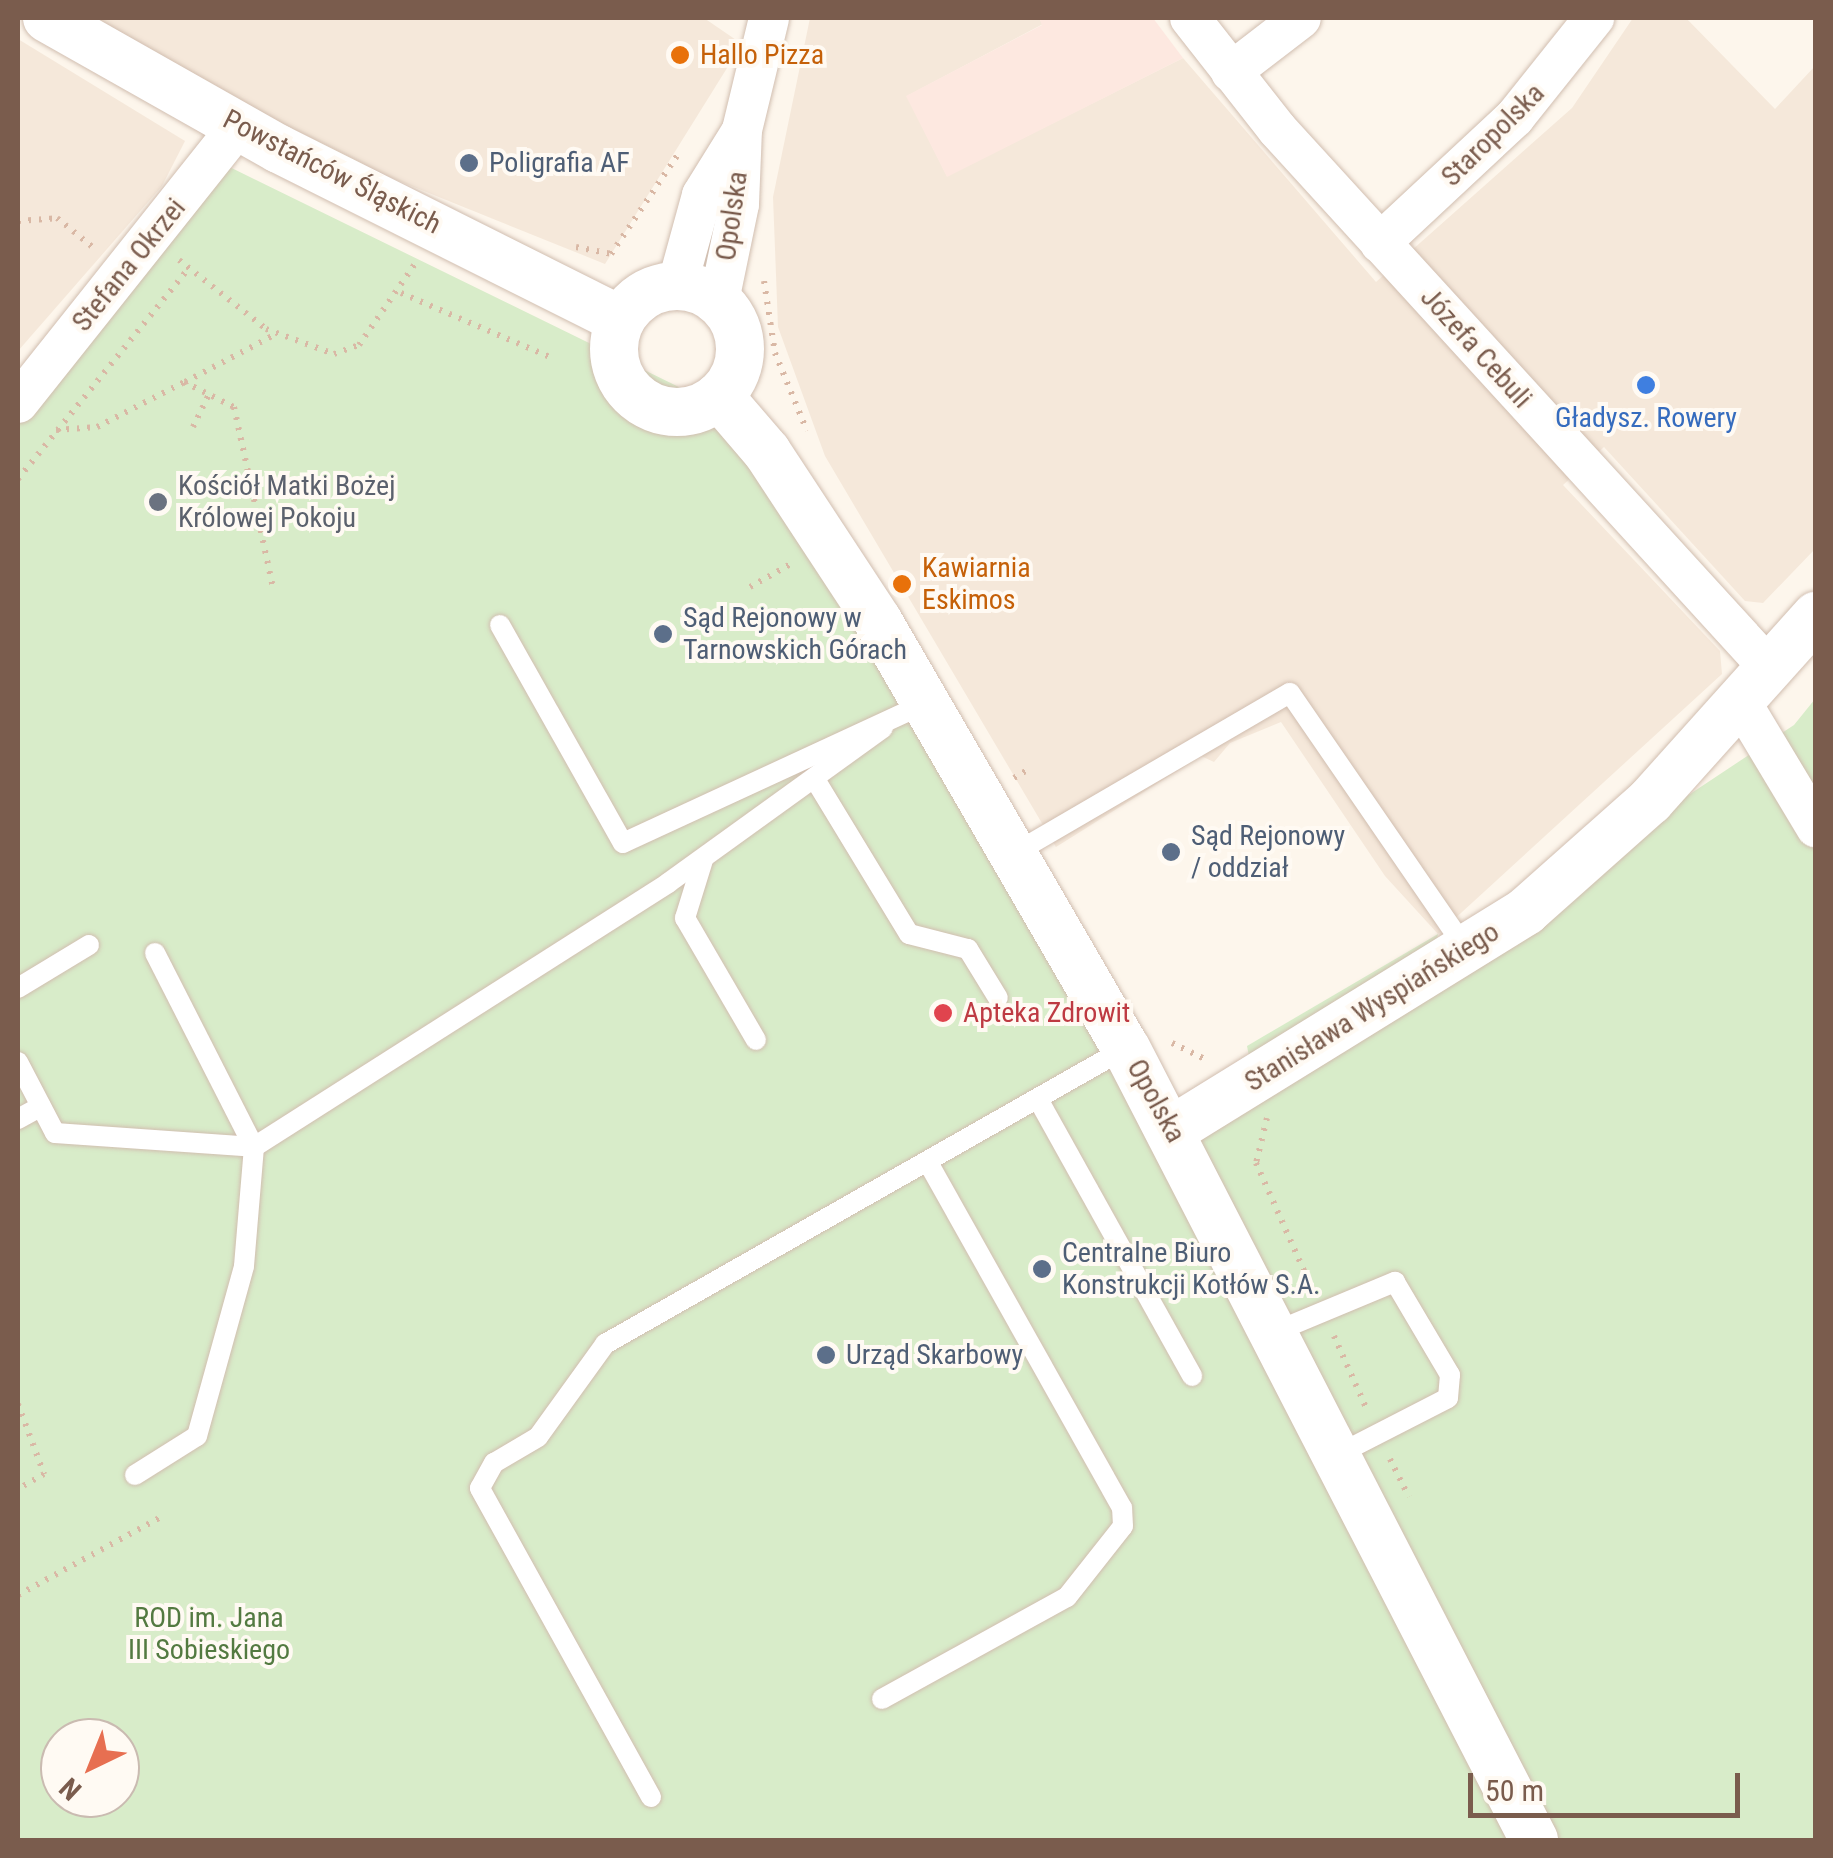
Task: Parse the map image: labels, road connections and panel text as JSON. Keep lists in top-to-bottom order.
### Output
{
  "streets": {
    "street": [
      "Staropolska",
      "Powstańców Śląskich",
      "Opolska",
      "Stefana Okrzei",
      "Józefa Cebuli",
      "Stanisława Wyspiańskiego"
    ]
  },
  "crossings": [
    ["Staropolska", "Józefa Cebuli"],
    ["Powstańców Śląskich", "Opolska"],
    ["Powstańców Śląskich", "Stefana Okrzei"],
    ["Opolska", "Stanisława Wyspiańskiego"],
    ["Józefa Cebuli", "Stanisława Wyspiańskiego"]
  ],
  "parks": ["ROD im. Jana III Sobieskiego"],
  "places": [
    "Hallo Pizza",
    "Poligrafia AF",
    "Gładysz. Rowery",
    "Kościół Matki Bożej Królowej Pokoju",
    "Kawiarnia Eskimos",
    "Sąd Rejonowy w Tarnowskich Górach",
    "Sąd Rejonowy / oddział",
    "Apteka Zdrowit",
    "Centralne Biuro Konstrukcji Kotłów S.A.",
    "Urząd Skarbowy"
  ],
  "scale_bar": "50 m",
  "north": "bottom left"
}
